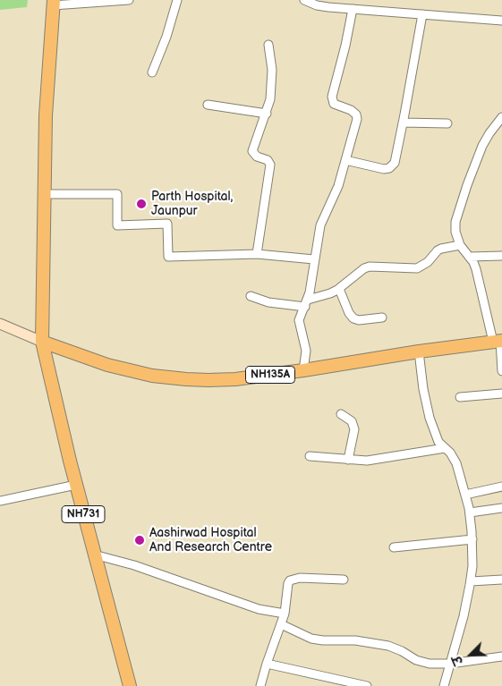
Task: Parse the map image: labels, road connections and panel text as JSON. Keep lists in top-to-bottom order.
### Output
{
  "streets": {
    "highway": ["NH135A", "NH731"]
  },
  "crossings": [
    ["NH135A", "NH731"]
  ],
  "places": ["Parth Hospital, Jaunpur", "Aashirwad Hospital And Research Centre"],
  "north": "bottom left"
}
